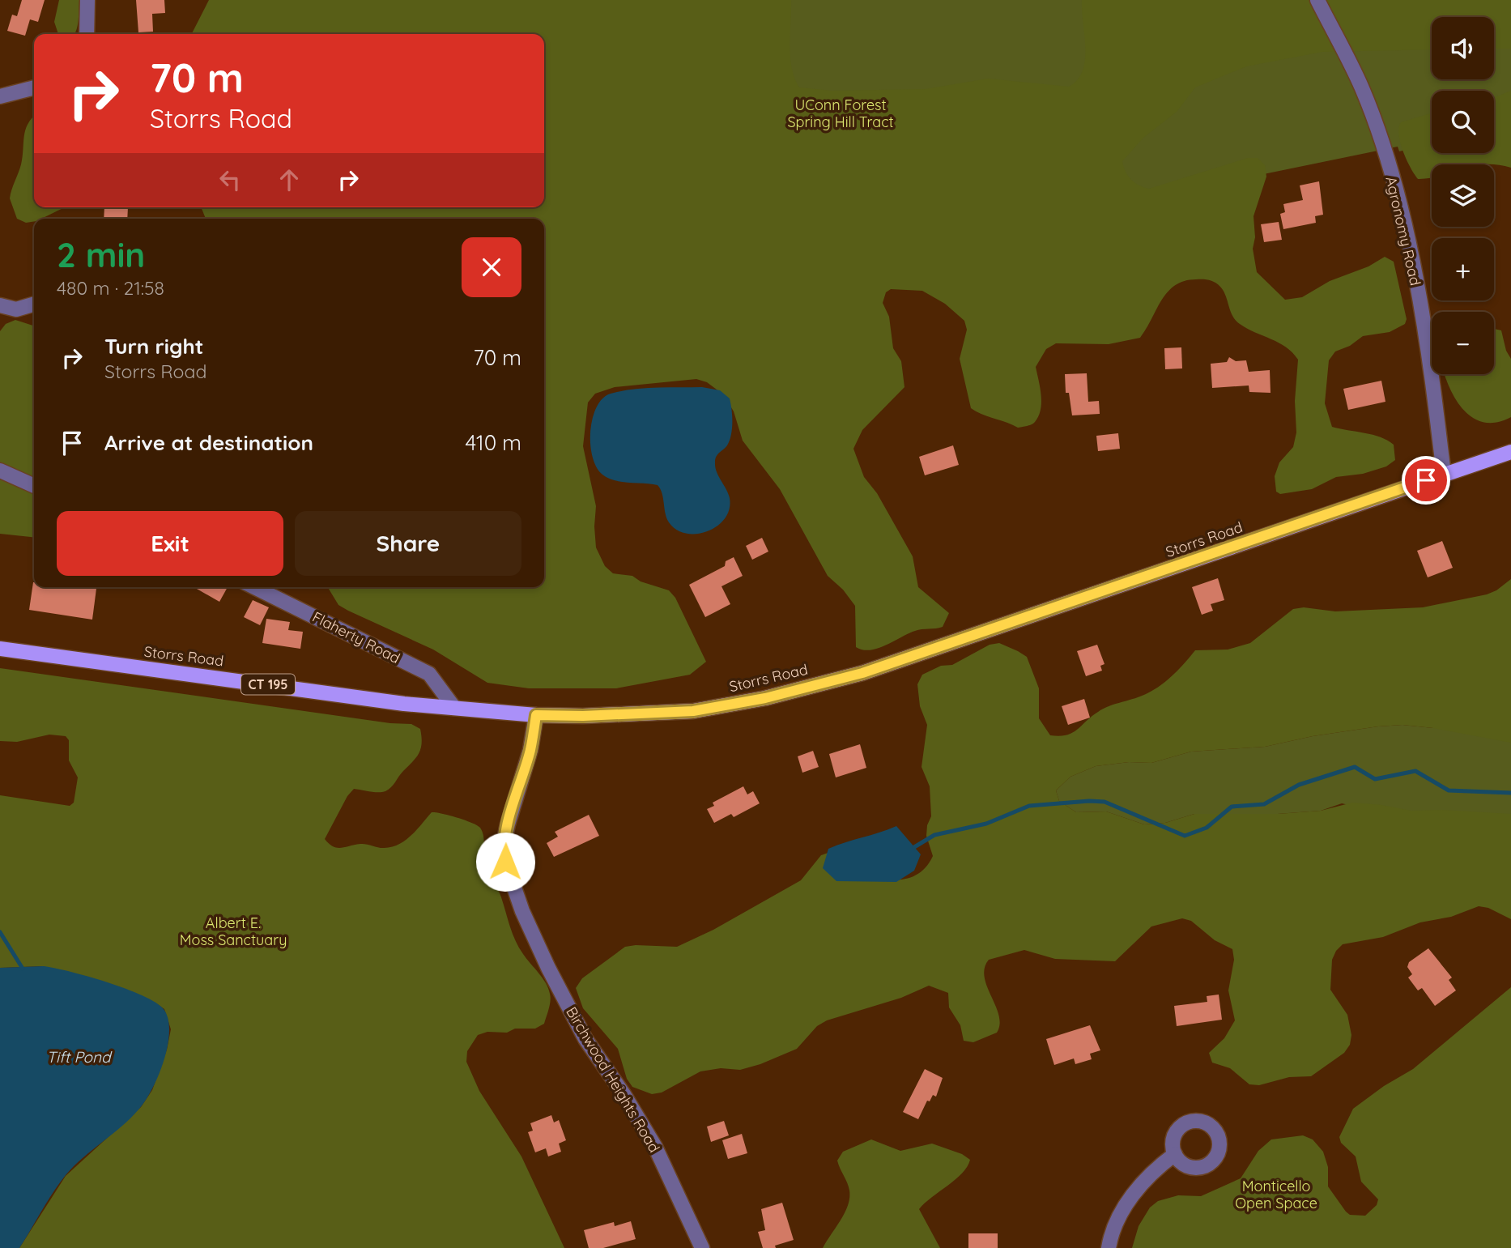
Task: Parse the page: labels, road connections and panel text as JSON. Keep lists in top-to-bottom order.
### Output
{
  "streets": {
    "main road": ["Storrs Road", "CT 195"],
    "street": ["Agronomy Road", "Flaherty Road", "Birchwood Heights Road"]
  },
  "crossings": [
    ["Agronomy Road", "Storrs Road"],
    ["Storrs Road", "Flaherty Road"],
    ["Storrs Road", "Birchwood Heights Road"]
  ],
  "water": ["Tift Pond"],
  "parks": ["UConn Forest Spring Hill Tract", "Albert E. Moss Sanctuary", "Monticello Open Space"],
  "page": {
    "map_buttons": ["+", "−"],
    "turn": ["70 m", "Storrs Road"],
    "heading": ["2 min", "480 m · 21:58"],
    "list": [
      {
        "name": "Turn right",
        "note": "Storrs Road",
        "value": "70 m"
      },
      {
        "name": "Arrive at destination",
        "value": "410 m"
      }
    ],
    "buttons": ["Exit", "Share"]
  }
}
